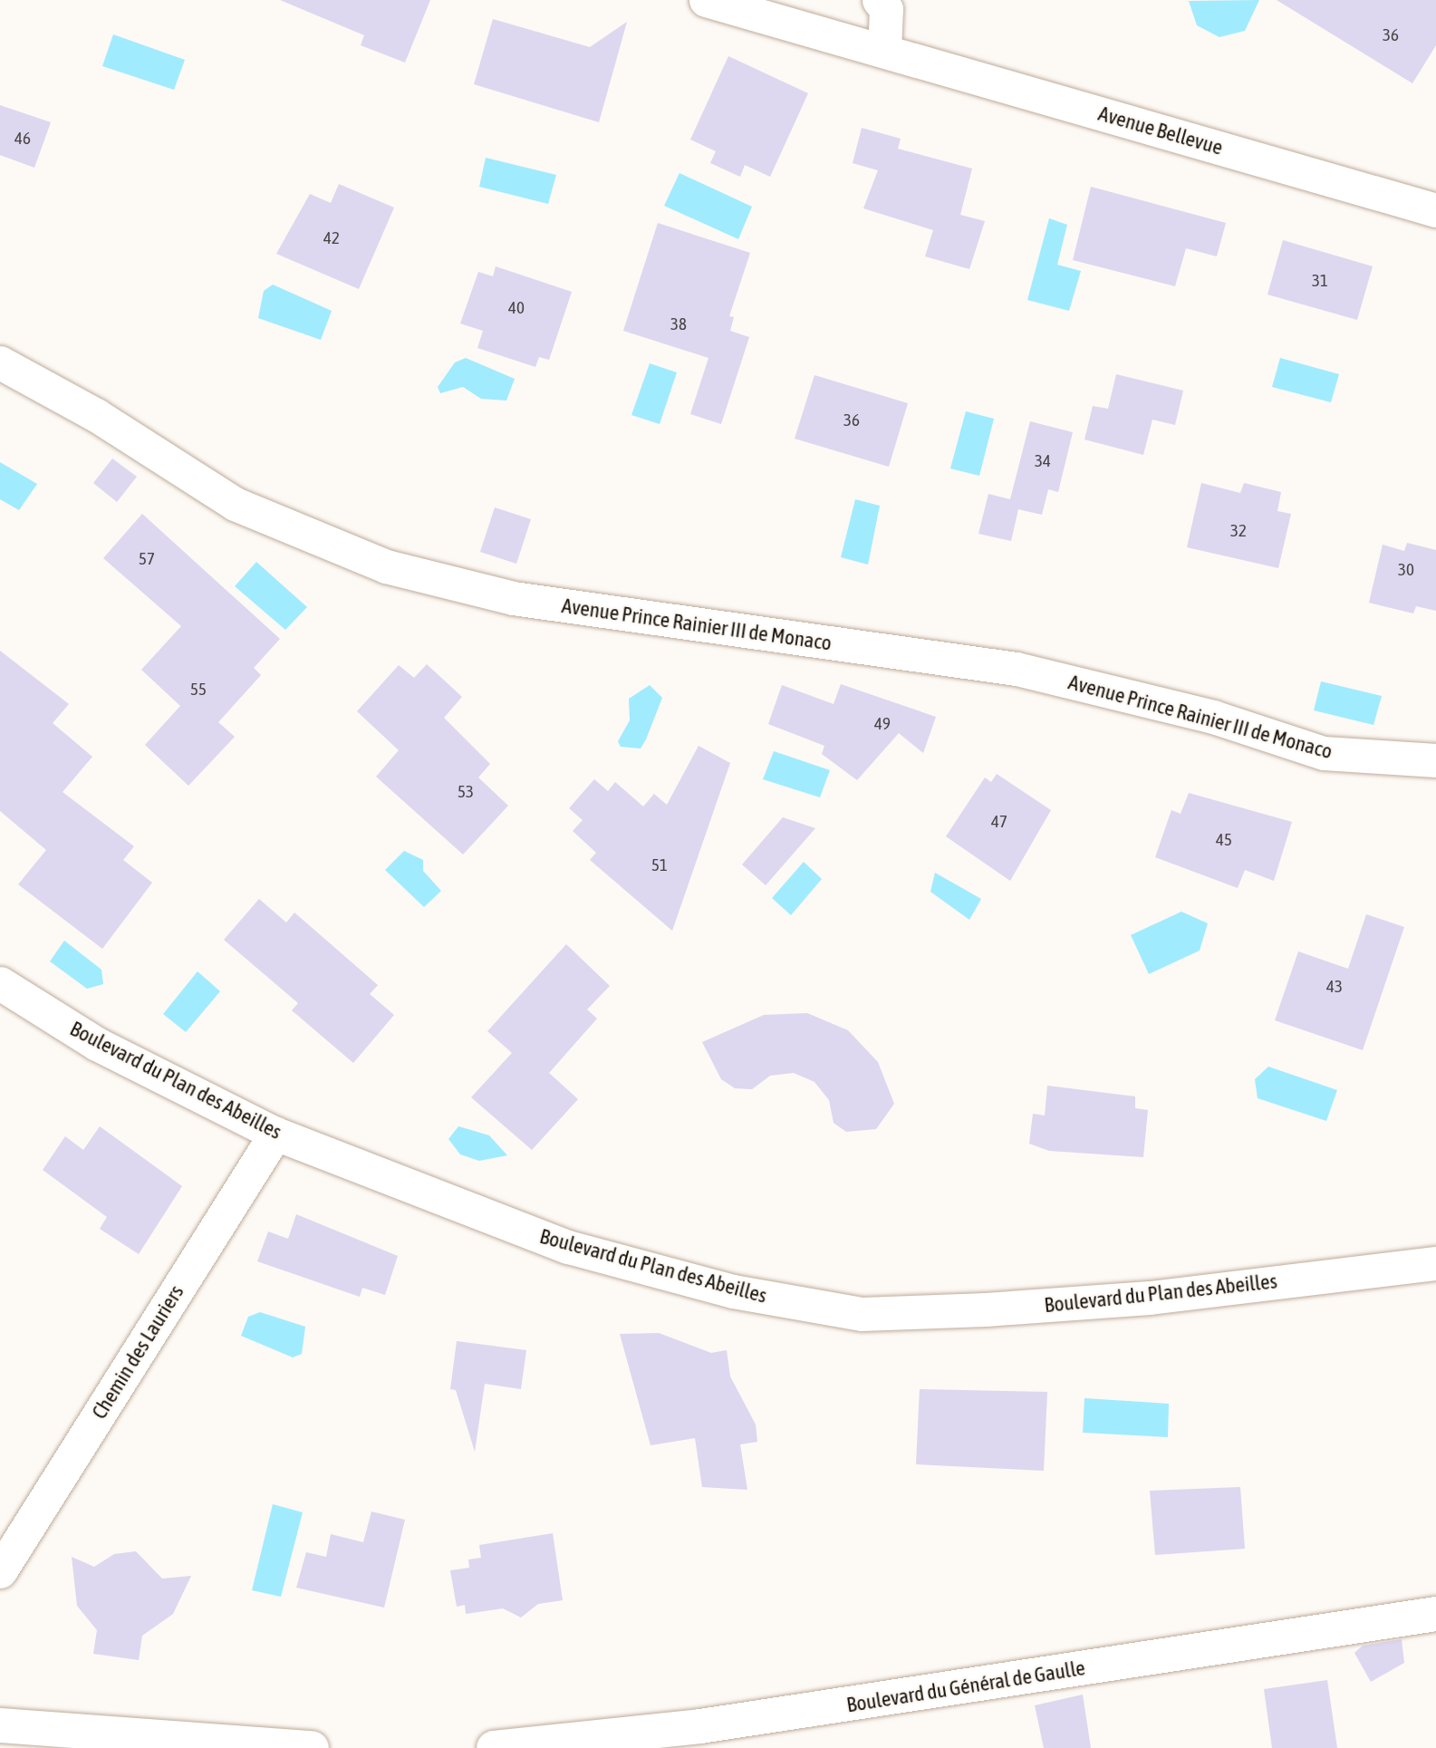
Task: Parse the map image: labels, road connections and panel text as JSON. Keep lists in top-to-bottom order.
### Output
{
  "streets": {
    "street": [
      "Avenue Bellevue",
      "Avenue Prince Rainier III de Monaco",
      "Boulevard du Plan des Abeilles",
      "Chemin des Lauriers",
      "Boulevard du Général de Gaulle"
    ]
  },
  "crossings": [
    ["Boulevard du Plan des Abeilles", "Chemin des Lauriers"]
  ],
  "house_numbers": [
    "36",
    "46",
    "42",
    "31",
    "40",
    "38",
    "36",
    "34",
    "32",
    "57",
    "30",
    "55",
    "49",
    "53",
    "47",
    "45",
    "51",
    "43"
  ]
}
